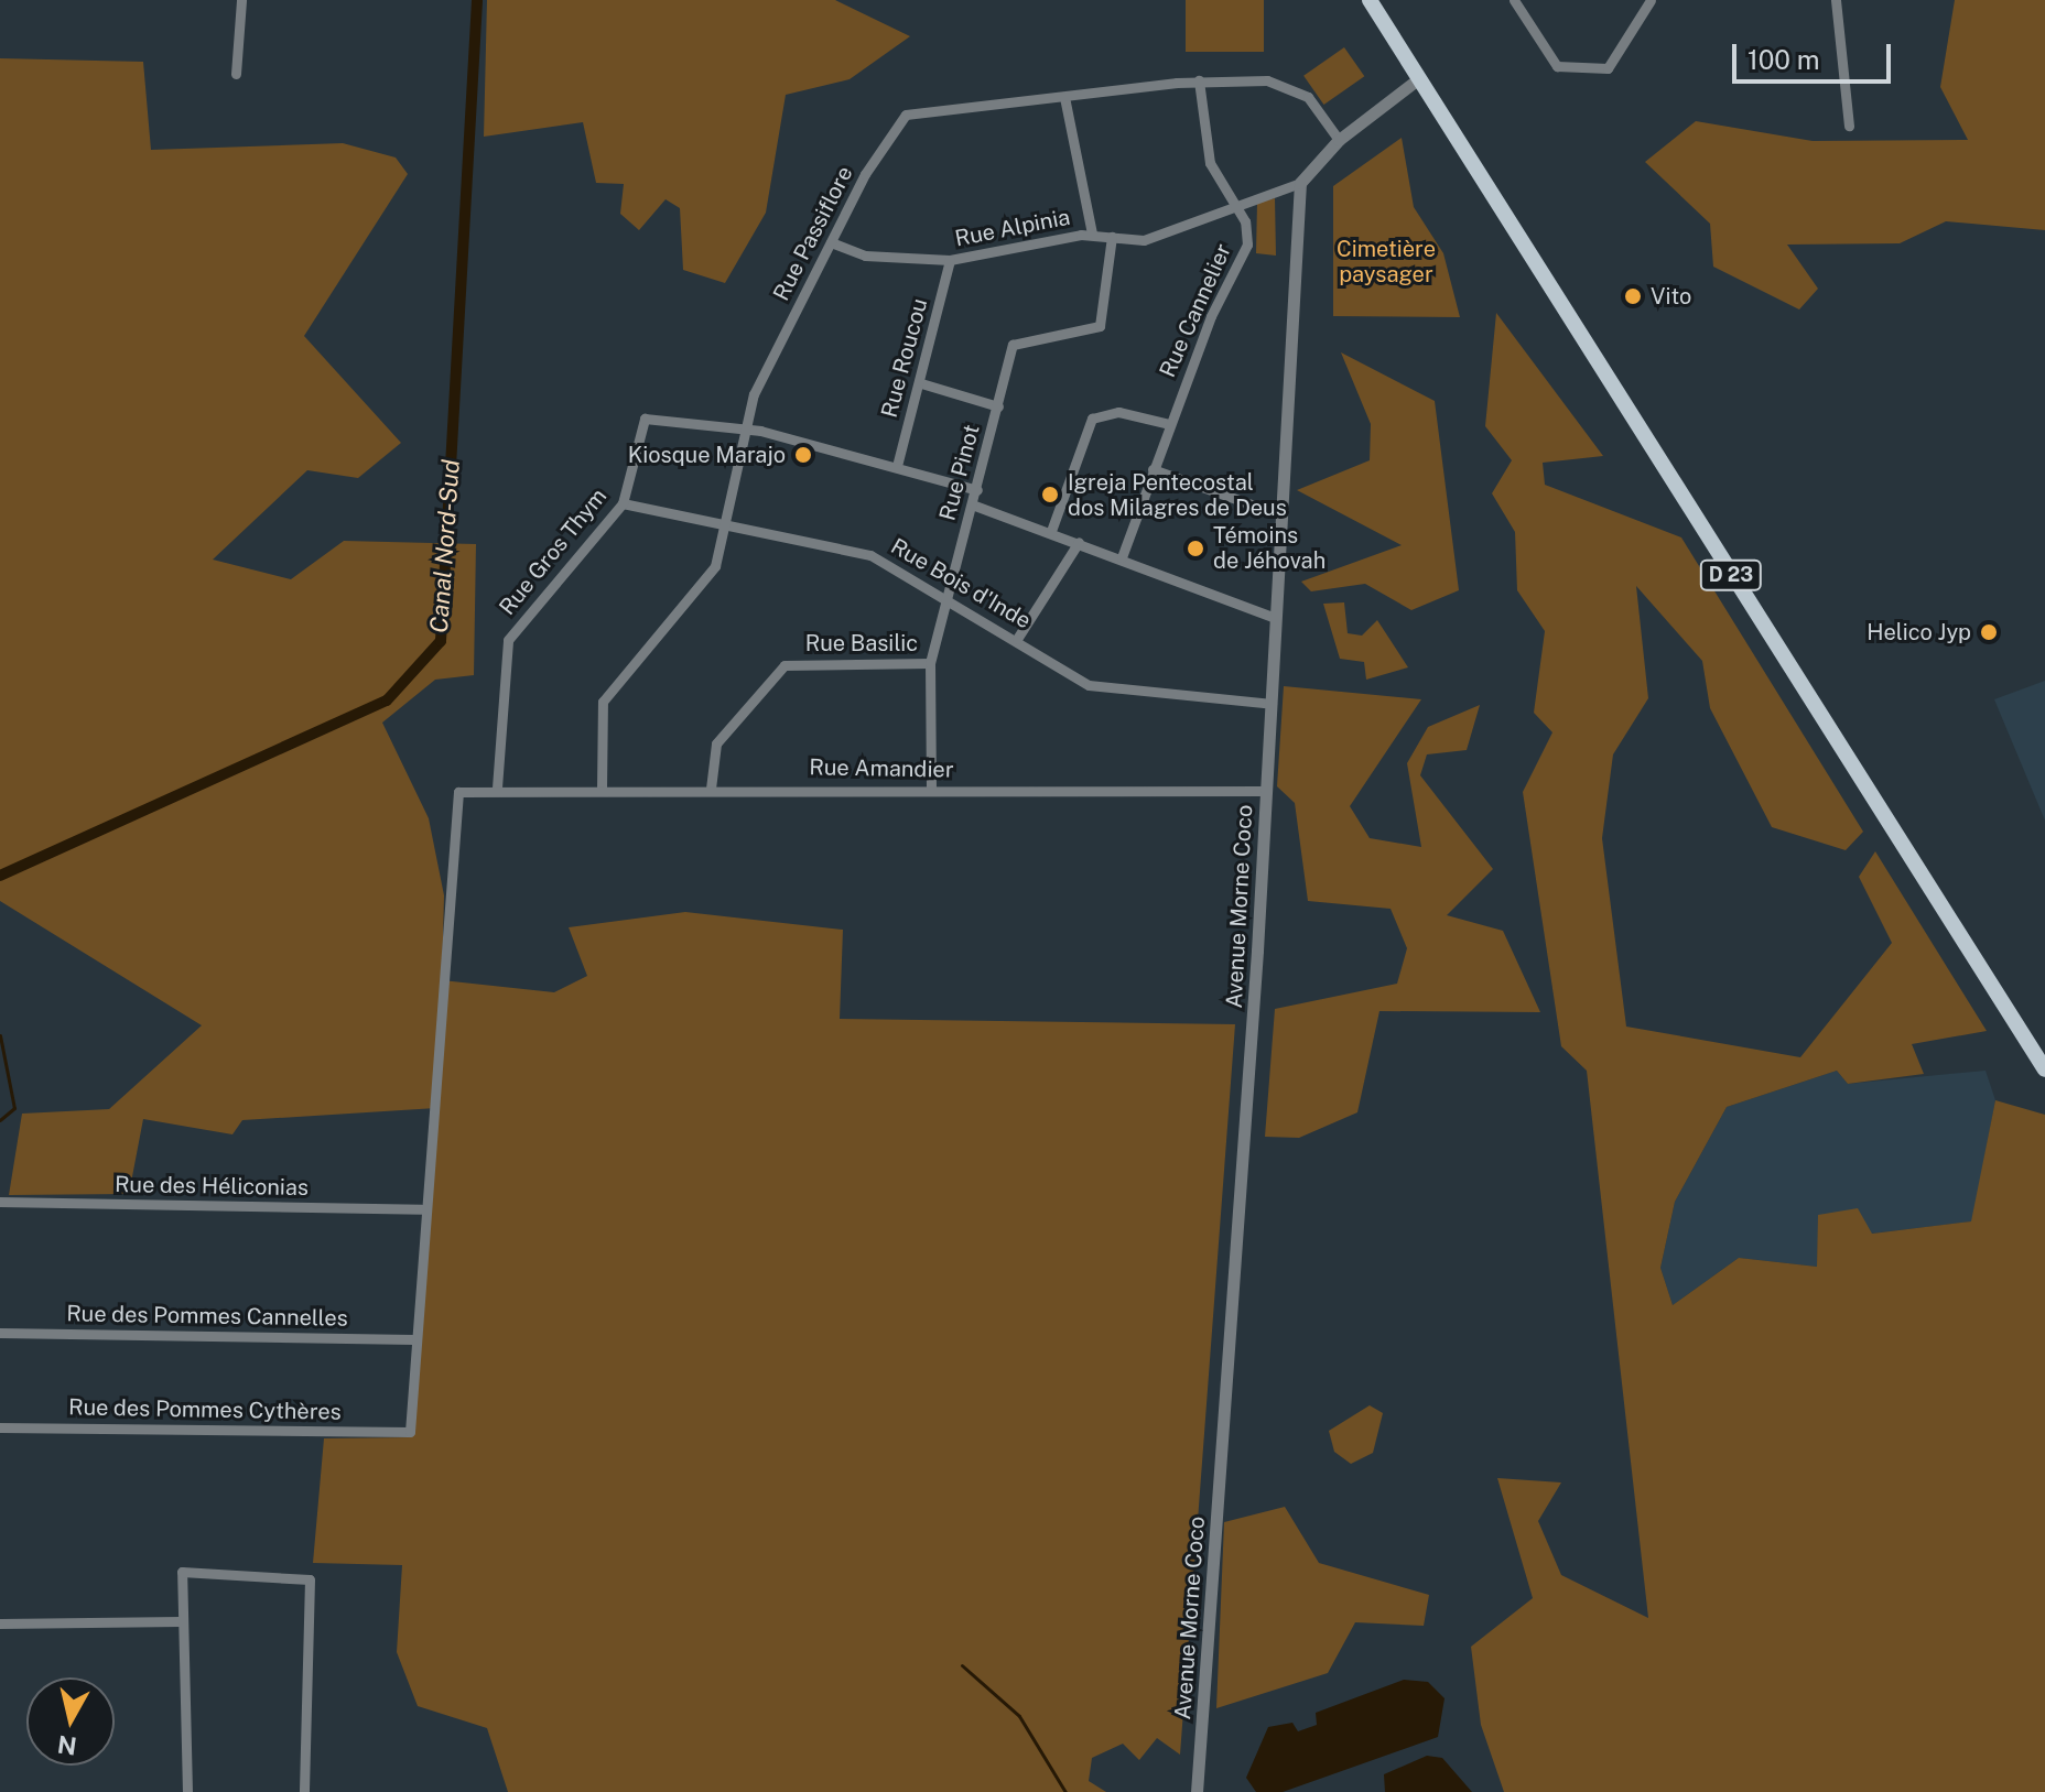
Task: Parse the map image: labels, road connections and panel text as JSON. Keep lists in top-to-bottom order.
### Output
{
  "streets": {
    "main road": ["D 23"],
    "street": [
      "Rue Alpinia",
      "Rue Passiflore",
      "Rue Cannelier",
      "Rue Roucou",
      "Rue Pinot",
      "Rue Gros Thym",
      "Rue Bois d'Inde",
      "Rue Basilic",
      "Rue Amandier",
      "Avenue Morne Coco",
      "Rue des Héliconias",
      "Rue des Pommes Cannelles",
      "Rue des Pommes Cythères"
    ]
  },
  "crossings": [
    ["Rue Alpinia", "Rue Passiflore"],
    ["Rue Alpinia", "Rue Cannelier"],
    ["Rue Alpinia", "Rue Roucou"],
    ["Rue Alpinia", "Rue Pinot"],
    ["Rue Alpinia", "Avenue Morne Coco"],
    ["Rue Passiflore", "Rue Cannelier"],
    ["Rue Passiflore", "Rue Gros Thym"],
    ["Rue Passiflore", "Rue Bois d'Inde"],
    ["Rue Passiflore", "Rue Amandier"],
    ["Rue Roucou", "Rue Gros Thym"],
    ["Rue Pinot", "Rue Gros Thym"],
    ["Rue Pinot", "Rue Bois d'Inde"],
    ["Rue Pinot", "Rue Basilic"],
    ["Rue Pinot", "Rue Amandier"],
    ["Rue Gros Thym", "Rue Bois d'Inde"],
    ["Rue Gros Thym", "Rue Amandier"],
    ["Rue Bois d'Inde", "Avenue Morne Coco"],
    ["Rue Basilic", "Rue Amandier"],
    ["Rue Amandier", "Avenue Morne Coco"],
    ["Rue Amandier", "Rue des Héliconias"],
    ["Rue Amandier", "Rue des Pommes Cannelles"],
    ["Rue Amandier", "Rue des Pommes Cythères"]
  ],
  "water": ["Canal Nord-Sud"],
  "parks": ["Cimetière paysager"],
  "places": [
    "Vito",
    "Kiosque Marajo",
    "Igreja Pentecostal dos Milagres de Deus",
    "Témoins de Jéhovah",
    "Helico Jyp"
  ],
  "scale_bar": "100 m",
  "north": "bottom"
}
